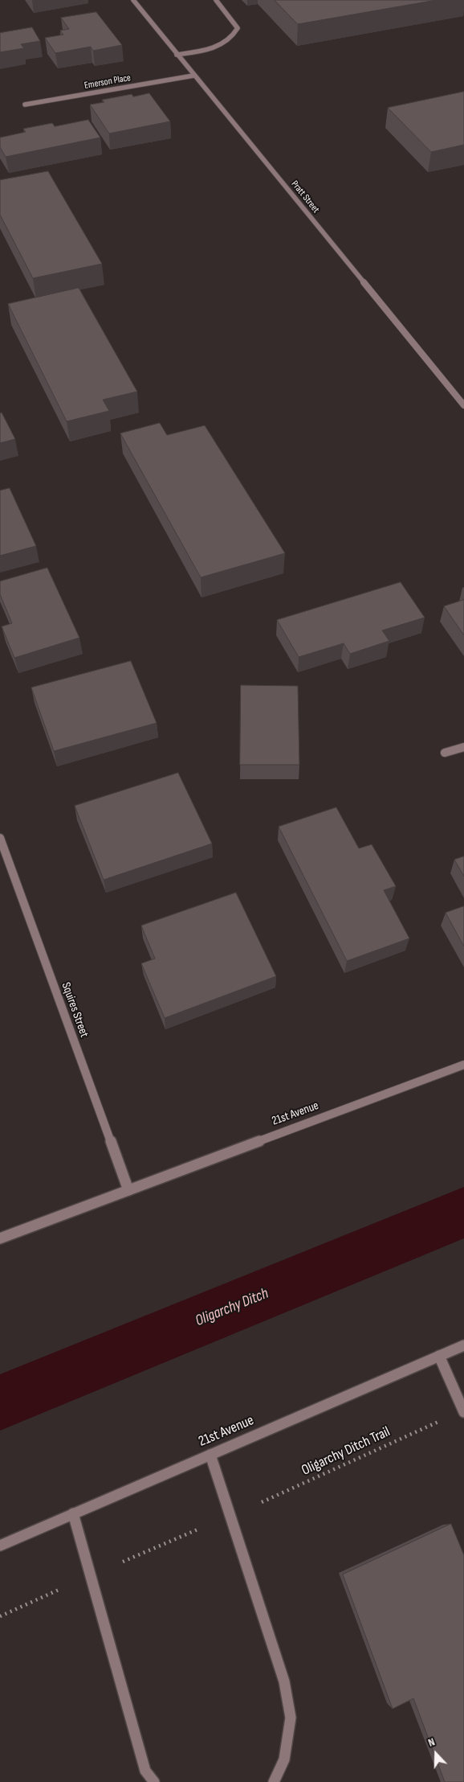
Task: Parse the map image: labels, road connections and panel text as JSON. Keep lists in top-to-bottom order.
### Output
{
  "streets": {
    "street": [
      "Emerson Place",
      "Pratt Street",
      "Squires Street",
      "21st Avenue"
    ],
    "path": ["Oligarchy Ditch Trail"]
  },
  "crossings": [
    ["Emerson Place", "Pratt Street"],
    ["Squires Street", "21st Avenue"]
  ],
  "water": ["Oligarchy Ditch"],
  "north": "top"
}
